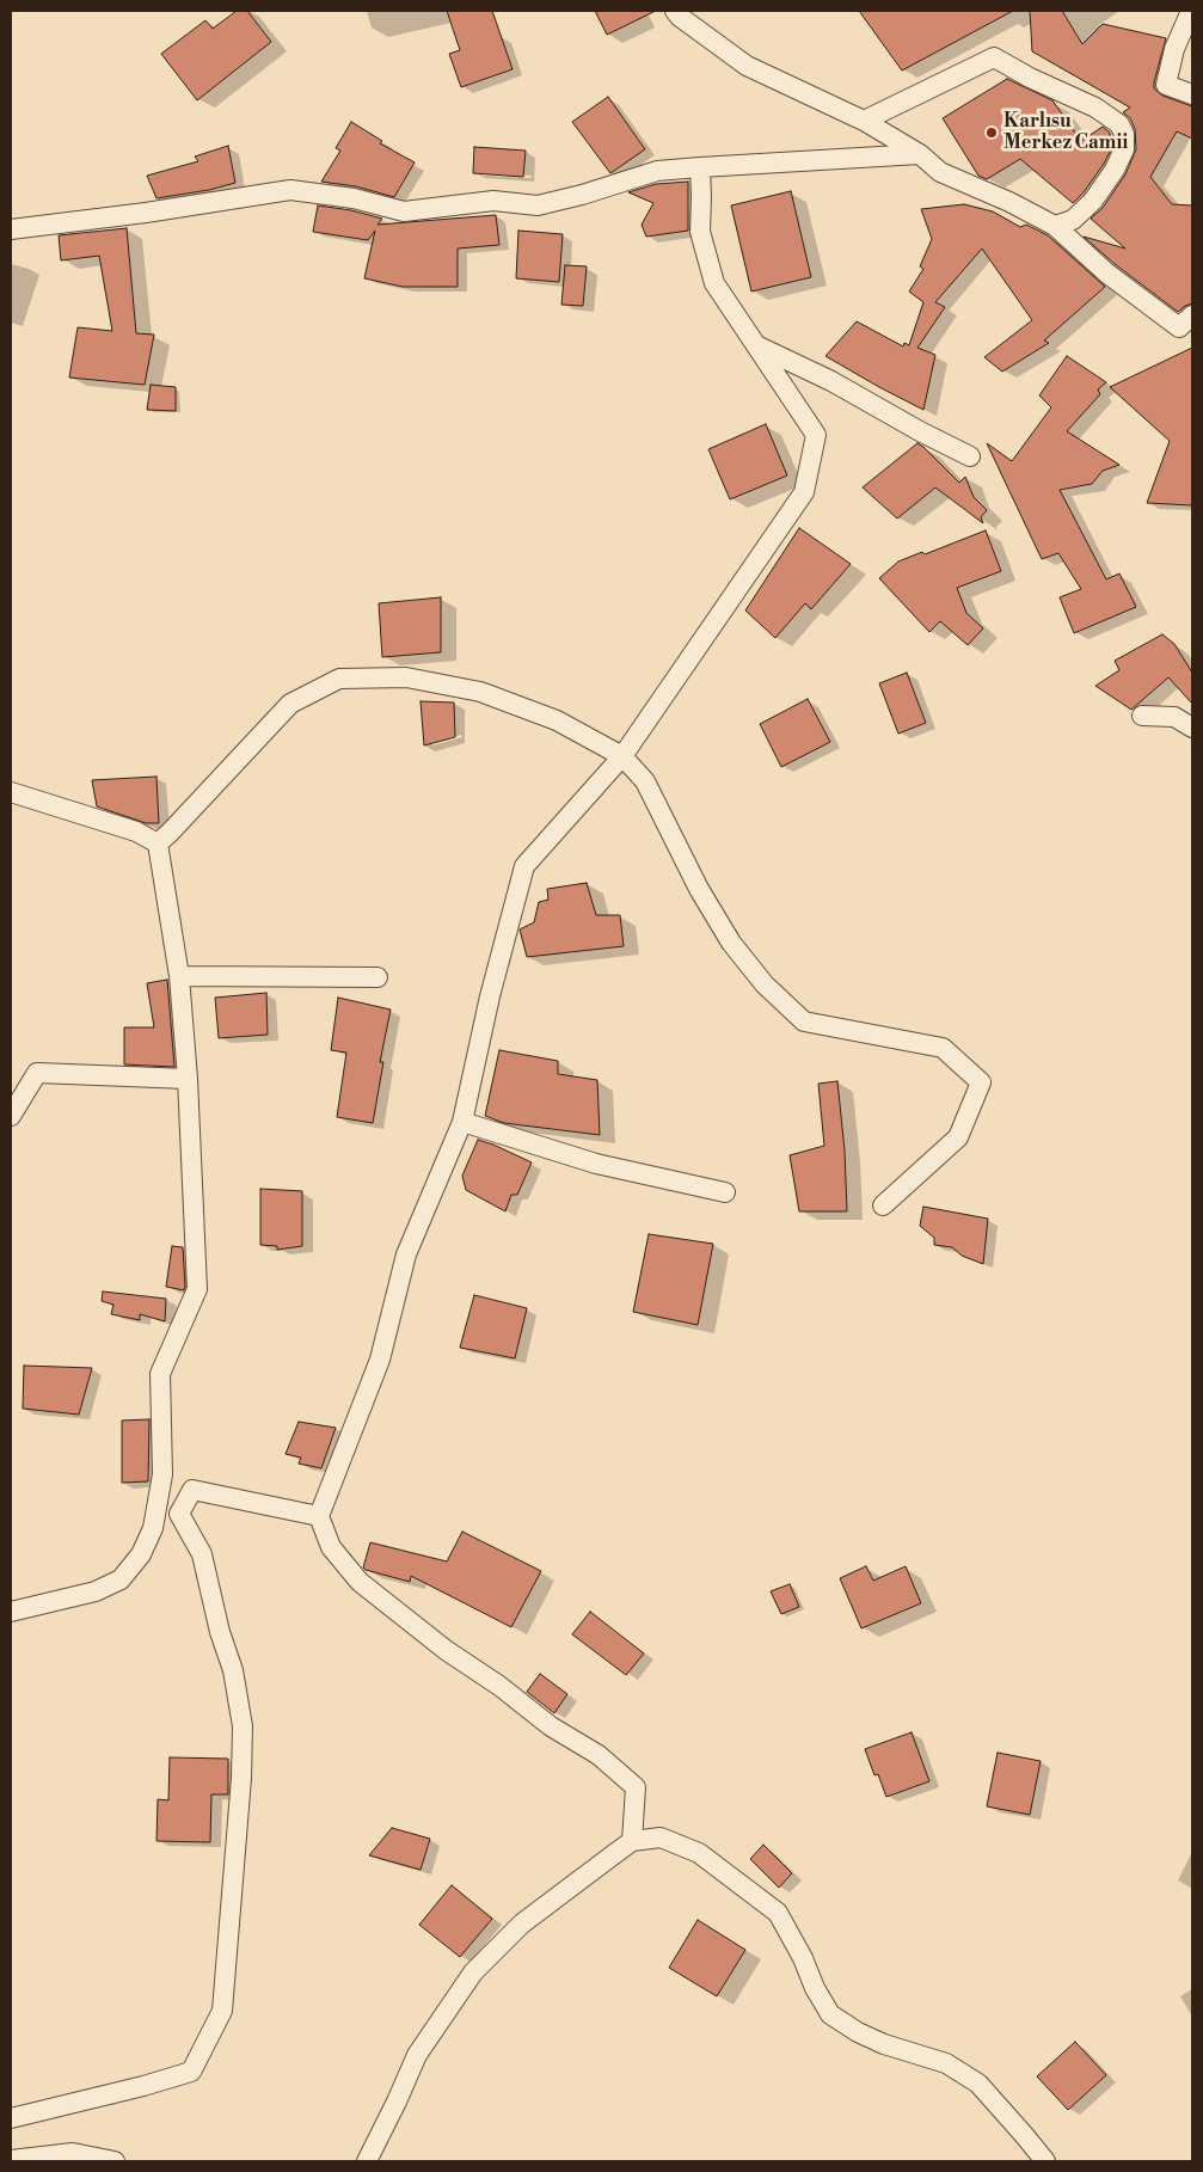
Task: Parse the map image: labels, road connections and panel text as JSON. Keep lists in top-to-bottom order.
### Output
{
  "places": ["Karlısu Merkez Camii"]
}
